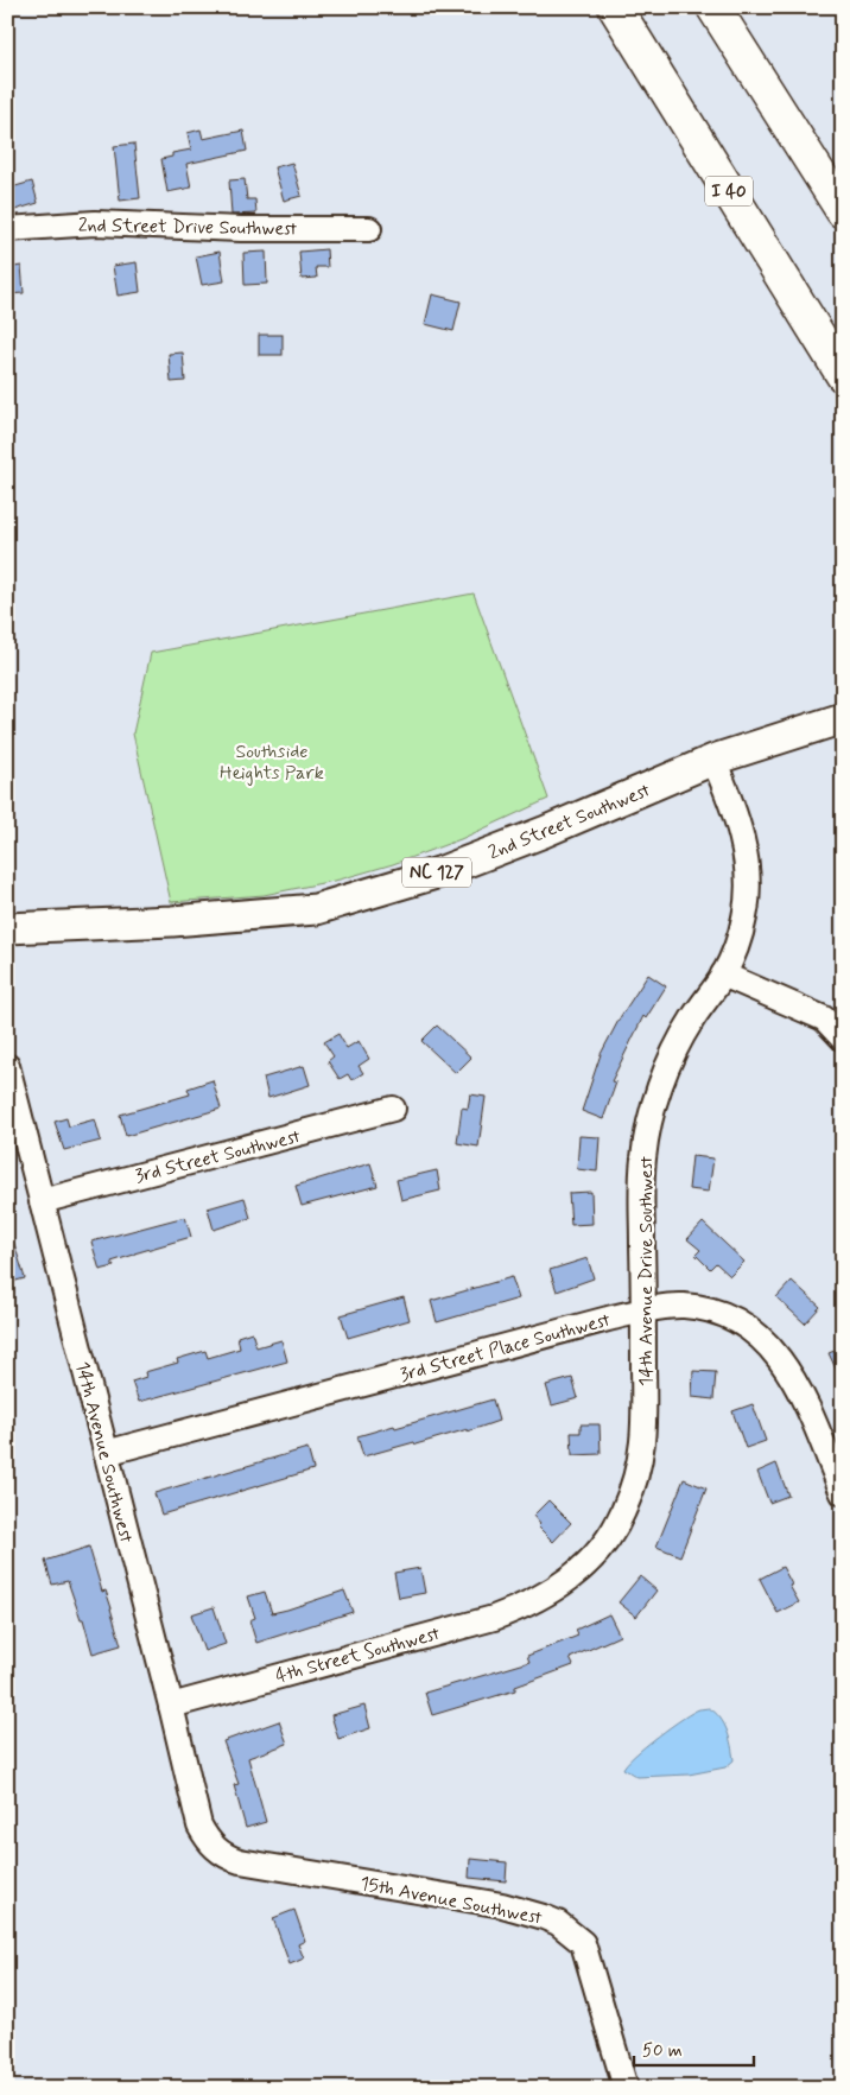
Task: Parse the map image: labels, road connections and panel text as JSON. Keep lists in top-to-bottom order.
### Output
{
  "streets": {
    "highway": ["I 40"],
    "main road": ["2nd Street Southwest", "NC 127"],
    "street": [
      "2nd Street Drive Southwest",
      "3rd Street Southwest",
      "14th Avenue Drive Southwest",
      "3rd Street Place Southwest",
      "14th Avenue Southwest",
      "4th Street Southwest",
      "15th Avenue Southwest"
    ]
  },
  "crossings": [
    ["2nd Street Southwest", "14th Avenue Drive Southwest"],
    ["3rd Street Southwest", "14th Avenue Southwest"],
    ["14th Avenue Drive Southwest", "3rd Street Place Southwest"],
    ["14th Avenue Drive Southwest", "4th Street Southwest"],
    ["3rd Street Place Southwest", "14th Avenue Southwest"],
    ["14th Avenue Southwest", "4th Street Southwest"],
    ["14th Avenue Southwest", "15th Avenue Southwest"]
  ],
  "parks": ["Southside Heights Park"],
  "scale_bar": "50 m"
}
